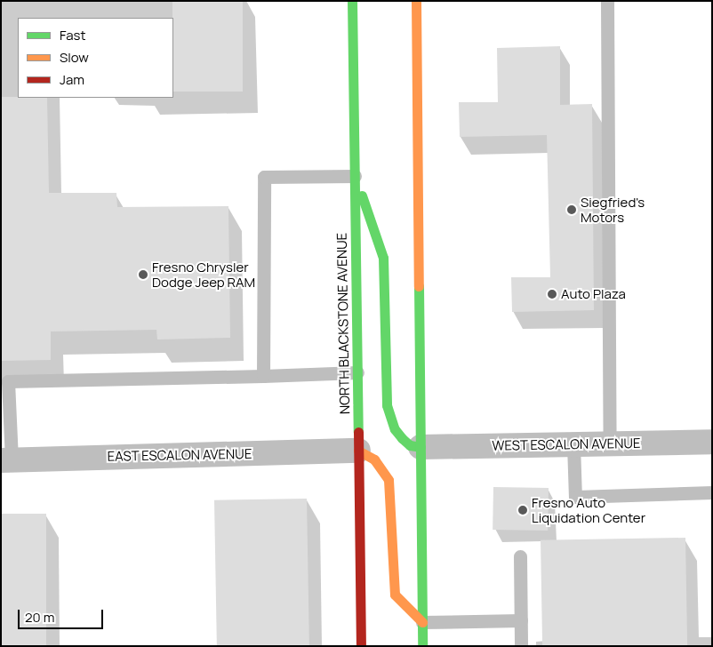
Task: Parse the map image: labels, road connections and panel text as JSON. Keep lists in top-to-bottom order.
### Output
{
  "streets": {
    "main road": ["NORTH BLACKSTONE AVENUE"],
    "street": ["WEST ESCALON AVENUE", "EAST ESCALON AVENUE"]
  },
  "crossings": [
    ["NORTH BLACKSTONE AVENUE", "EAST ESCALON AVENUE"]
  ],
  "places": [
    "Siegfried's Motors",
    "Fresno Chrysler Dodge Jeep RAM",
    "Auto Plaza",
    "Fresno Auto Liquidation Center"
  ],
  "legend": ["Fast", "Slow", "Jam"],
  "scale_bar": "20 m"
}
